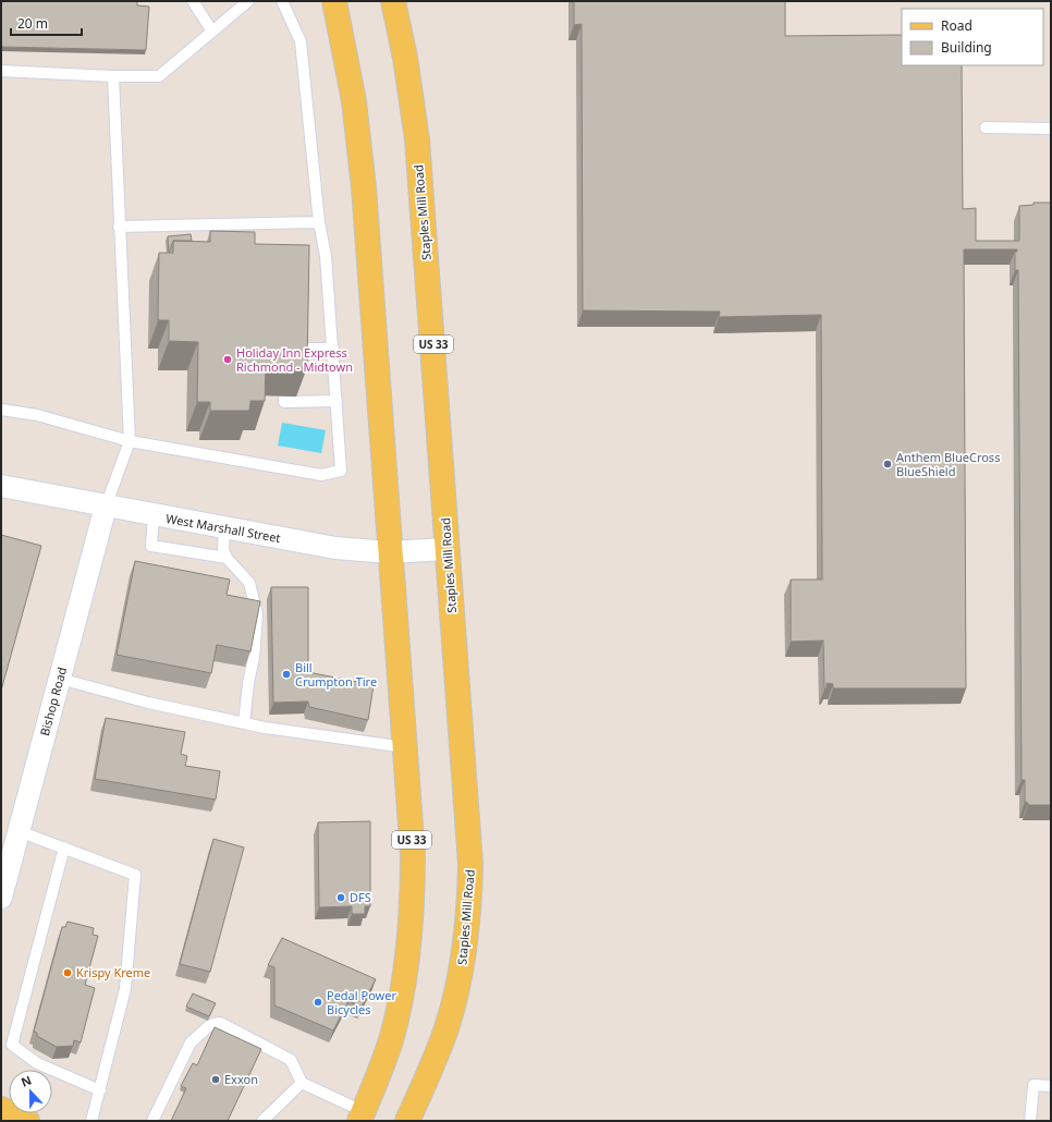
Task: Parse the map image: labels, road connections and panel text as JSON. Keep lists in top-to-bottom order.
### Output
{
  "streets": {
    "main road": ["Staples Mill Road", "US 33"],
    "street": ["West Marshall Street", "Bishop Road"]
  },
  "crossings": [
    ["Staples Mill Road", "West Marshall Street"],
    ["US 33", "West Marshall Street"],
    ["West Marshall Street", "Bishop Road"]
  ],
  "places": [
    "Holiday Inn Express Richmond - Midtown",
    "Anthem BlueCross BlueShield",
    "Bill Crumpton Tire",
    "DFS",
    "Krispy Kreme",
    "Pedal Power Bicycles",
    "Exxon"
  ],
  "legend": ["Road", "Building"],
  "scale_bar": "20 m",
  "north": "top"
}
